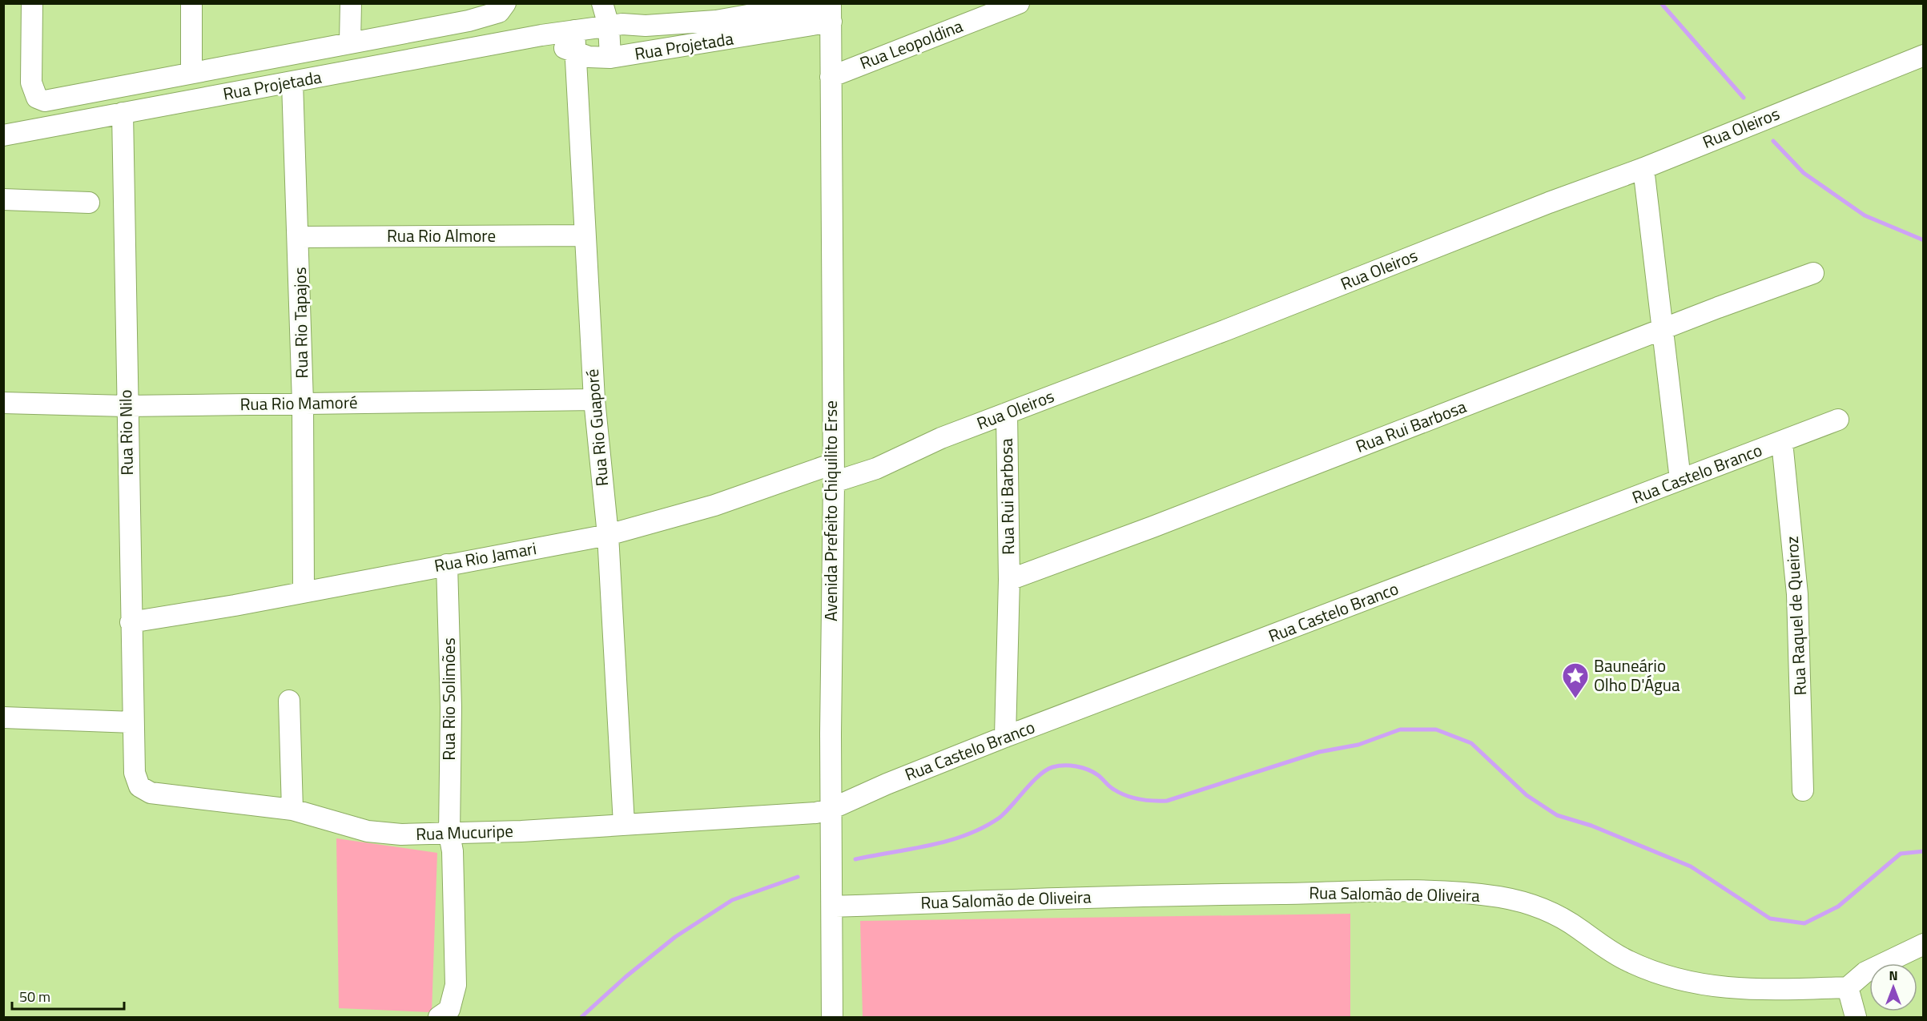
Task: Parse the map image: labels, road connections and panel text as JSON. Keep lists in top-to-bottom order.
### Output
{
  "streets": {
    "street": [
      "Rua Leopoldina",
      "Rua Projetada",
      "Rua Oleiros",
      "Rua Rio Almore",
      "Rua Rio Tapajos",
      "Rua Rio Mamoré",
      "Rua Rui Barbosa",
      "Rua Rio Guaporé",
      "Rua Rio Nilo",
      "Rua Castelo Branco",
      "Avenida Prefeito Chiquilito Erse",
      "Rua Rio Jamari",
      "Rua Raquel de Queiroz",
      "Rua Rio Solimões",
      "Rua Mucuripe",
      "Rua Salomão de Oliveira"
    ]
  },
  "crossings": [
    ["Rua Leopoldina", "Avenida Prefeito Chiquilito Erse"],
    ["Rua Projetada", "Rua Rio Tapajos"],
    ["Rua Projetada", "Rua Rio Guaporé"],
    ["Rua Projetada", "Rua Rio Nilo"],
    ["Rua Projetada", "Avenida Prefeito Chiquilito Erse"],
    ["Rua Oleiros", "Rua Rui Barbosa"],
    ["Rua Oleiros", "Avenida Prefeito Chiquilito Erse"],
    ["Rua Oleiros", "Rua Rio Jamari"],
    ["Rua Rio Almore", "Rua Rio Tapajos"],
    ["Rua Rio Almore", "Rua Rio Guaporé"],
    ["Rua Rio Tapajos", "Rua Rio Mamoré"],
    ["Rua Rio Tapajos", "Rua Rio Jamari"],
    ["Rua Rio Mamoré", "Rua Rio Guaporé"],
    ["Rua Rio Mamoré", "Rua Rio Nilo"],
    ["Rua Rui Barbosa", "Rua Castelo Branco"],
    ["Rua Rio Guaporé", "Rua Rio Jamari"],
    ["Rua Rio Guaporé", "Rua Mucuripe"],
    ["Rua Rio Nilo", "Rua Rio Jamari"],
    ["Rua Rio Nilo", "Rua Mucuripe"],
    ["Rua Castelo Branco", "Avenida Prefeito Chiquilito Erse"],
    ["Rua Castelo Branco", "Rua Raquel de Queiroz"],
    ["Rua Castelo Branco", "Rua Mucuripe"],
    ["Avenida Prefeito Chiquilito Erse", "Rua Rio Jamari"],
    ["Avenida Prefeito Chiquilito Erse", "Rua Mucuripe"],
    ["Avenida Prefeito Chiquilito Erse", "Rua Salomão de Oliveira"],
    ["Rua Rio Jamari", "Rua Rio Solimões"],
    ["Rua Rio Solimões", "Rua Mucuripe"]
  ],
  "places": {
    "place": ["Bauneário Olho D'Água"]
  },
  "scale_bar": "50 m",
  "north": "top"
}
